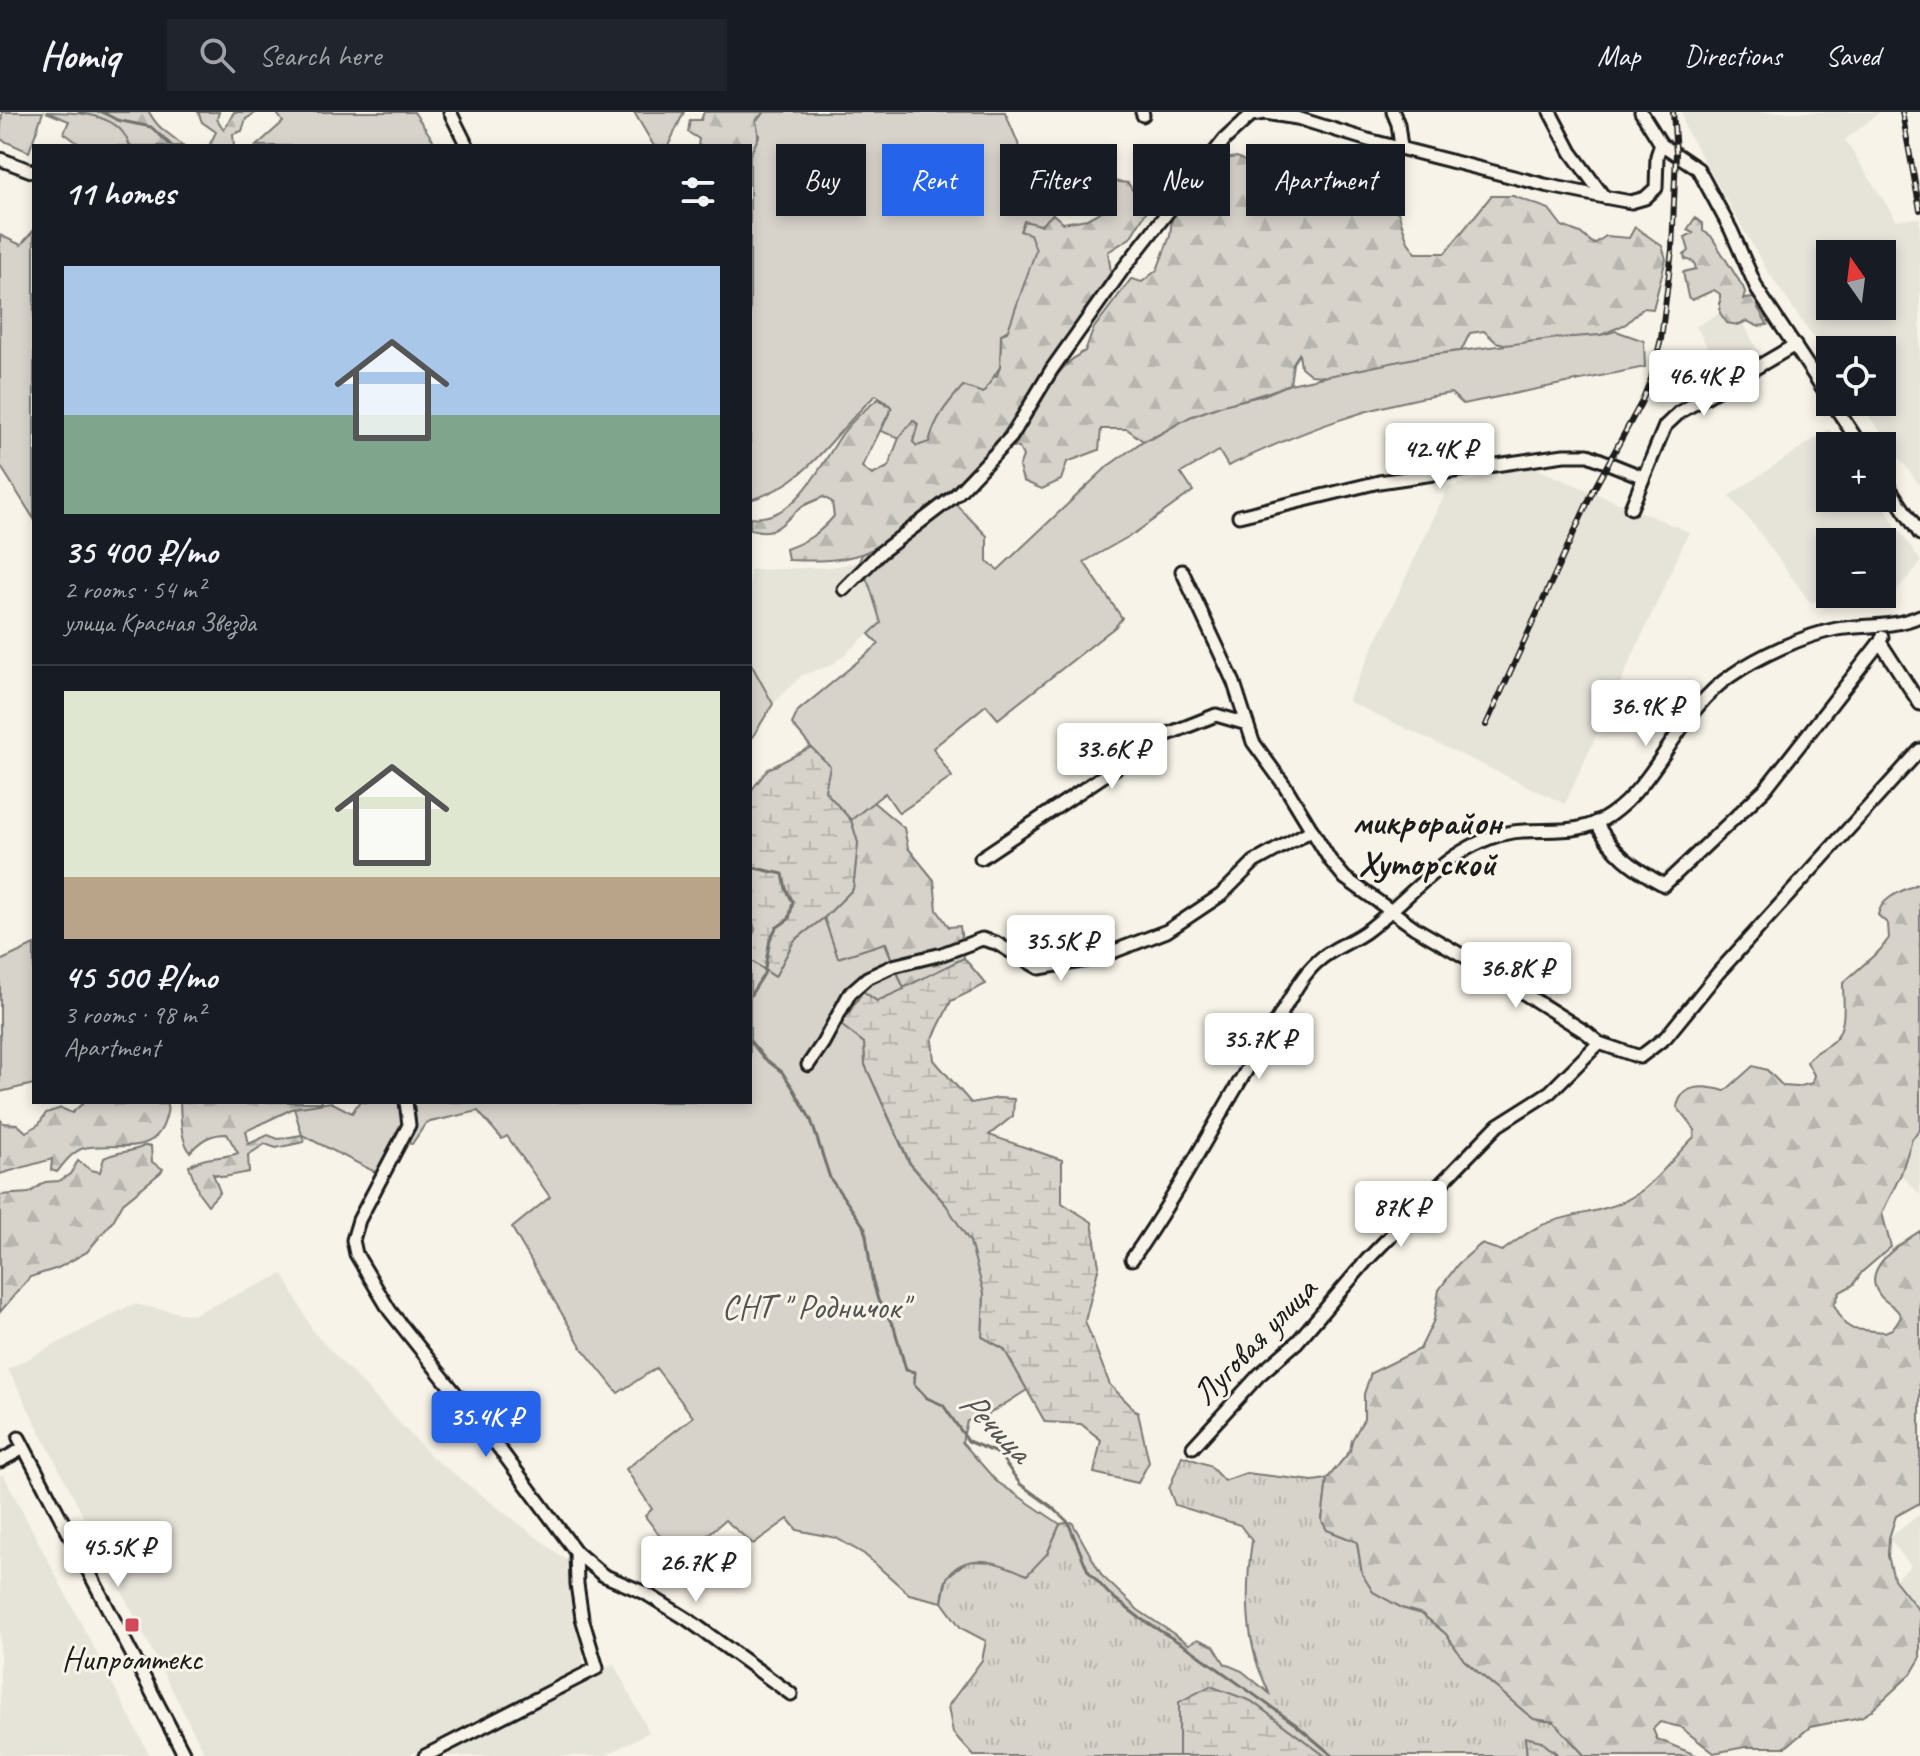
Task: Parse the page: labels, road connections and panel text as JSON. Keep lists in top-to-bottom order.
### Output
{
  "streets": {
    "street": ["Луговая улица"]
  },
  "districts": ["микрорайон Хуторской"],
  "water": ["Речица"],
  "parks": ["СНТ \" Родничок\""],
  "places": {
    "transit": ["Нипромтекс"]
  },
  "north": "top",
  "page": {
    "header": "Homiq",
    "search": "Search here",
    "nav": ["Map", "Directions", "Saved"],
    "chip": [
      "Buy",
      "Rent",
      "Filters",
      "New",
      "Apartment"
    ],
    "heading": "11 homes",
    "map_buttons": ["+", "−"],
    "list": [
      {
        "name": "35 400 ₽/mo",
        "note": "2 rooms · 54 m² · улица Красная Звезда"
      },
      {
        "name": "45 500 ₽/mo",
        "note": "3 rooms · 98 m² · Apartment"
      }
    ],
    "price": [
      "46.4K ₽",
      "42.4K ₽",
      "36.9K ₽",
      "33.6K ₽",
      "35.5K ₽",
      "36.8K ₽",
      "35.7K ₽",
      "87K ₽",
      "35.4K ₽",
      "45.5K ₽",
      "26.7K ₽"
    ]
  }
}
